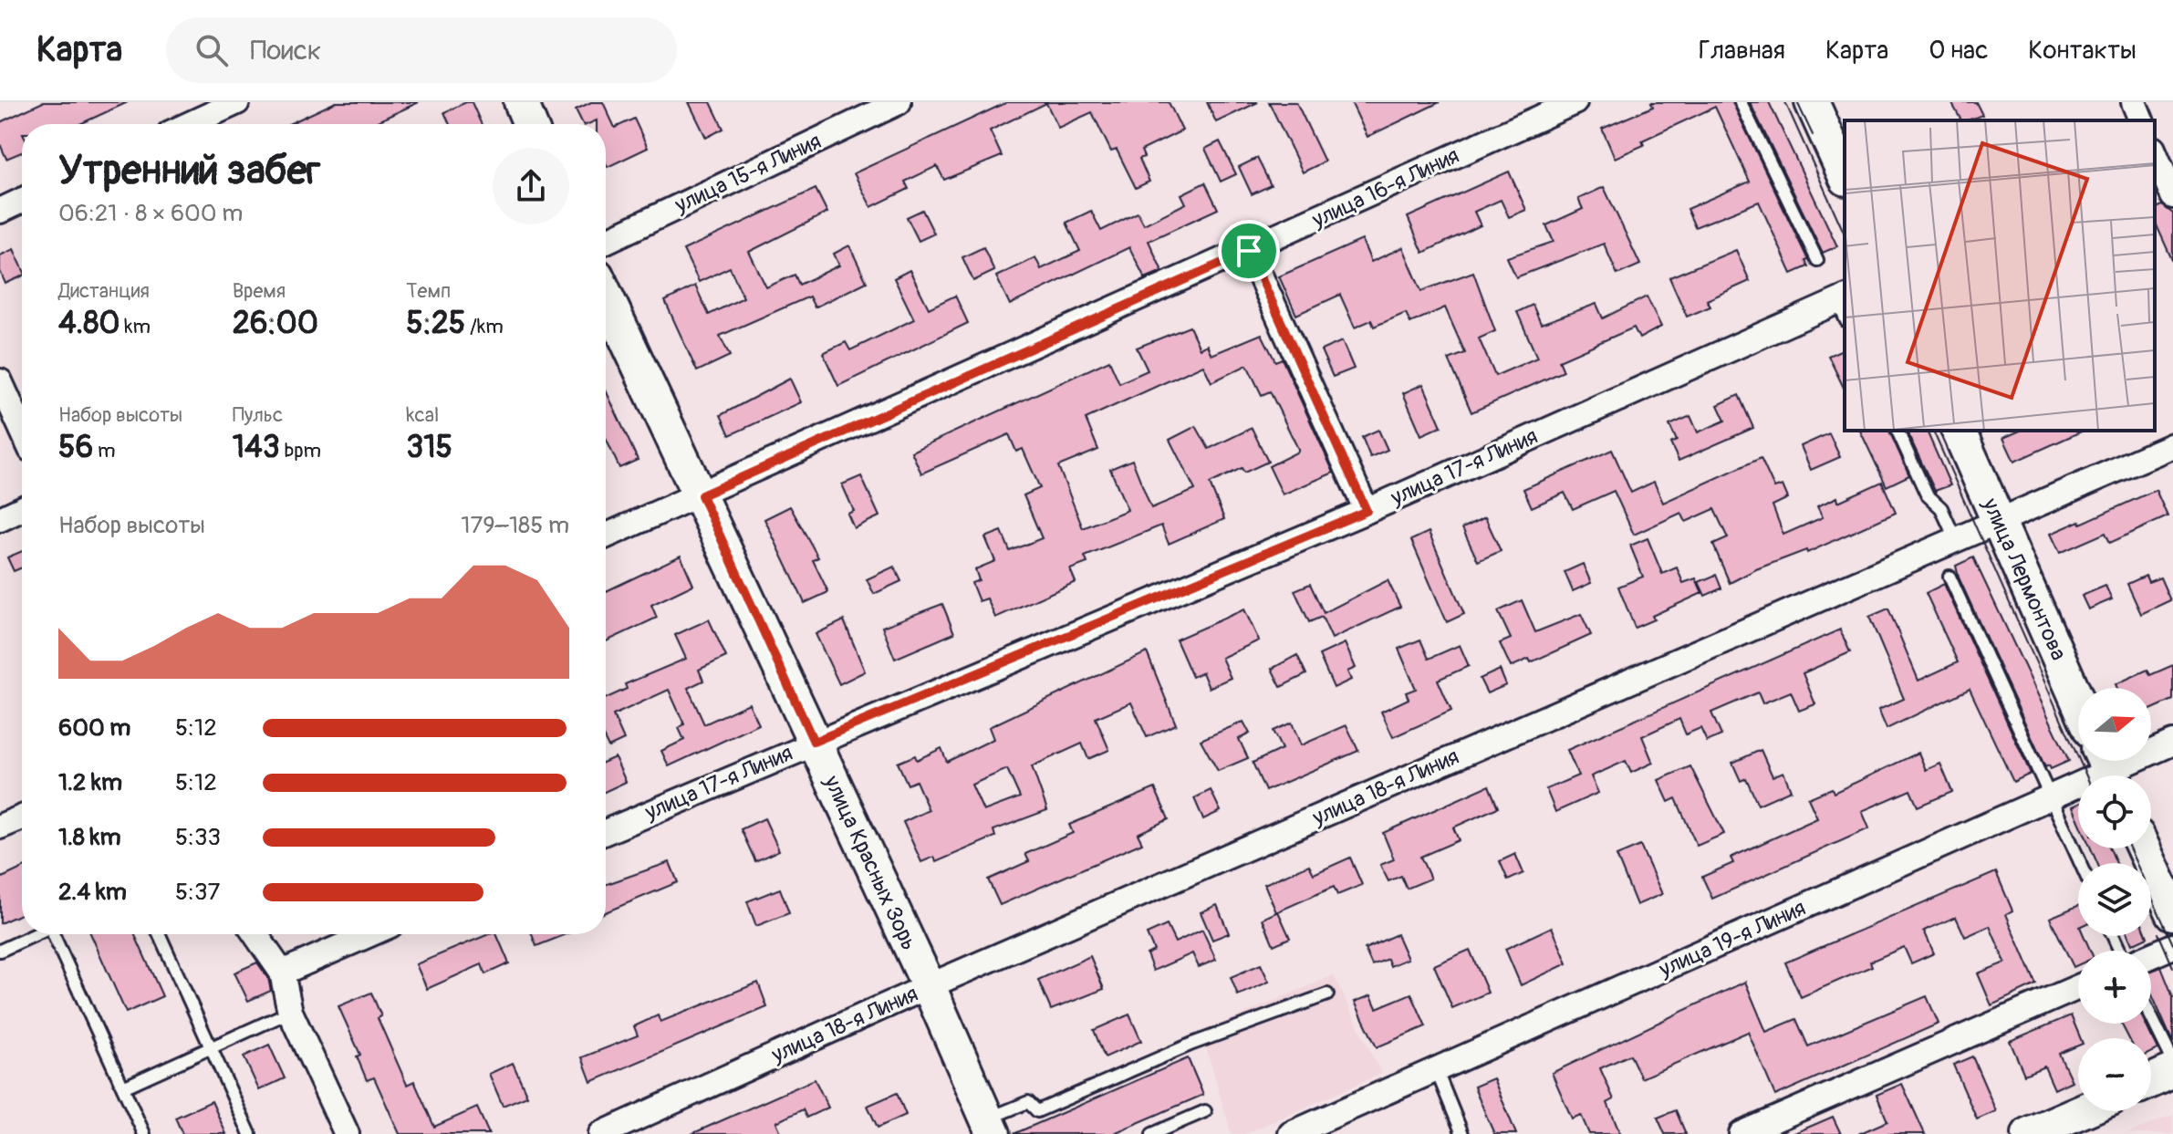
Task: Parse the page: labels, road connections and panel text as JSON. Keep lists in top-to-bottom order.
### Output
{
  "streets": {
    "street": [
      "улица 15-я Линия",
      "улица 16-я Линия",
      "улица 17-я Линия",
      "улица Лермонтова",
      "улица 18-я Линия",
      "улица Красных Зорь",
      "улица 19-я Линия"
    ]
  },
  "crossings": [
    ["улица 16-я Линия", "улица Красных Зорь"],
    ["улица 17-я Линия", "улица Красных Зорь"],
    ["улица Лермонтова", "улица 18-я Линия"],
    ["улица 18-я Линия", "улица Красных Зорь"]
  ],
  "north": "right",
  "page": {
    "header": "Карта",
    "search": "Поиск",
    "nav": [
      "Главная",
      "Карта",
      "О нас",
      "Контакты"
    ],
    "heading": ["Утренний забег", "06:21 · 8 × 600 m"],
    "stats": [
      ["Дистанция", "4.80 km"],
      ["Время", "26:00"],
      ["Темп", "5:25 /km"],
      ["Набор высоты", "56 m"],
      ["Пульс", "143 bpm"],
      ["kcal", "315"]
    ],
    "chart": ["Набор высоты", "179–185 m"],
    "map_buttons": ["+", "−"],
    "list": [
      {
        "name": "600 m",
        "note": "5:12"
      },
      {
        "name": "1.2 km",
        "note": "5:12"
      },
      {
        "name": "1.8 km",
        "note": "5:33"
      },
      {
        "name": "2.4 km",
        "note": "5:37"
      }
    ]
  }
}
